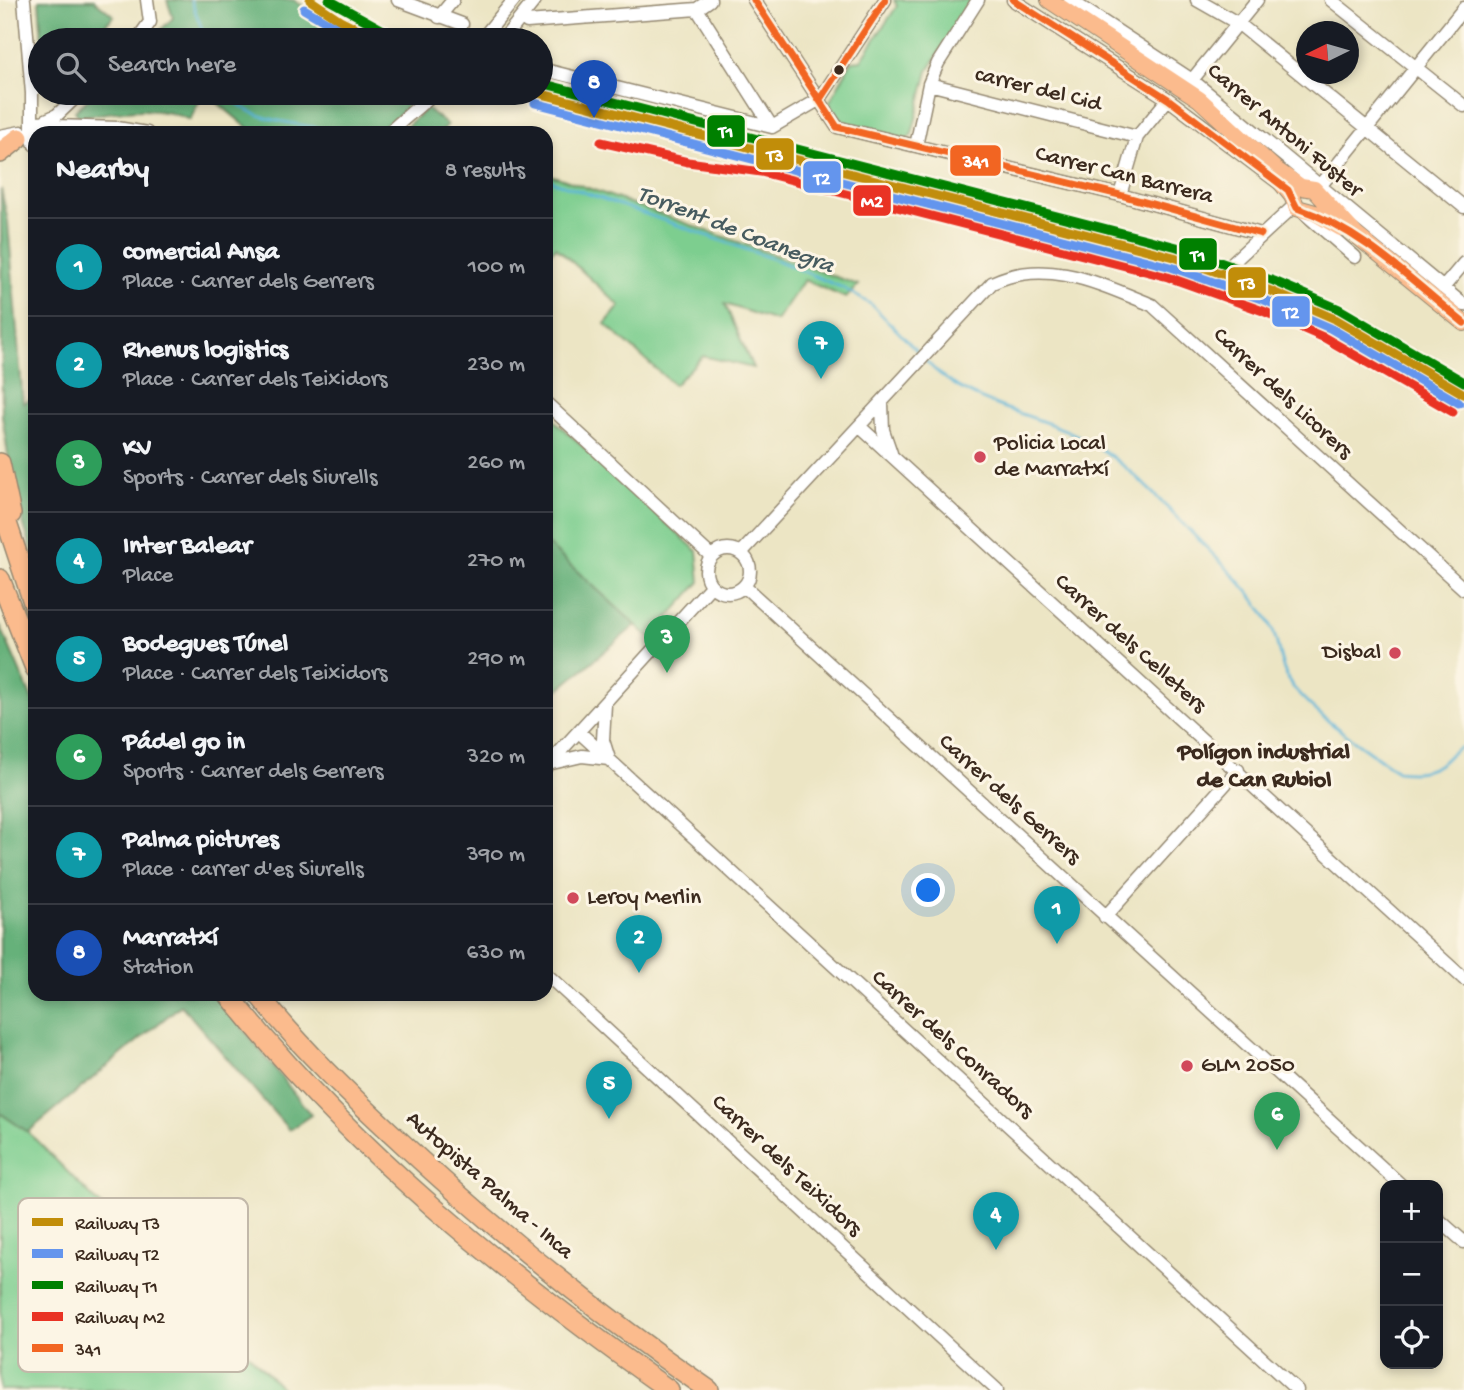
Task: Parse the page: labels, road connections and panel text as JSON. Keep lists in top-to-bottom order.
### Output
{
  "streets": {
    "highway": ["Autopista Palma - Inca"],
    "street": [
      "carrer del Cid",
      "Carrer Antoni Fuster",
      "Carrer Can Barrera",
      "Carrer dels Licorers",
      "Carrer dels Celleters",
      "Carrer dels Gerrers",
      "Carrer dels Conradors",
      "Carrer dels Teixidors"
    ]
  },
  "districts": ["Polígon industrial de Can Rubiol"],
  "water": ["Torrent de Coanegra"],
  "places": [
    "Policia Local de Marratxí",
    "Disbal",
    "Leroy Merlin",
    "GLM 2050"
  ],
  "lines": [
    "rail line T3",
    "rail line T1",
    "transit line 341",
    "rail line T2",
    "rail line M2"
  ],
  "legend": [
    "Railway T3",
    "Railway T2",
    "Railway T1",
    "Railway M2",
    "341"
  ],
  "north": "left",
  "page": {
    "search": "Search here",
    "pins": [
      "8",
      "7",
      "3",
      "1",
      "2",
      "5",
      "6",
      "4"
    ],
    "heading": ["Nearby", "8 results"],
    "list": [
      {
        "mark": "1",
        "name": "comercial Ansa",
        "note": "Place · Carrer dels Gerrers",
        "value": "100 m"
      },
      {
        "mark": "2",
        "name": "Rhenus logistics",
        "note": "Place · Carrer dels Teixidors",
        "value": "230 m"
      },
      {
        "mark": "3",
        "name": "KV",
        "note": "Sports · Carrer dels Siurells",
        "value": "260 m"
      },
      {
        "mark": "4",
        "name": "Inter Balear",
        "note": "Place",
        "value": "270 m"
      },
      {
        "mark": "5",
        "name": "Bodegues Túnel",
        "note": "Place · Carrer dels Teixidors",
        "value": "290 m"
      },
      {
        "mark": "6",
        "name": "Pádel go in",
        "note": "Sports · Carrer dels Gerrers",
        "value": "320 m"
      },
      {
        "mark": "7",
        "name": "Palma pictures",
        "note": "Place · carrer d'es Siurells",
        "value": "390 m"
      },
      {
        "mark": "8",
        "name": "Marratxí",
        "note": "Station",
        "value": "630 m"
      }
    ],
    "map_buttons": ["+", "−"]
  }
}
